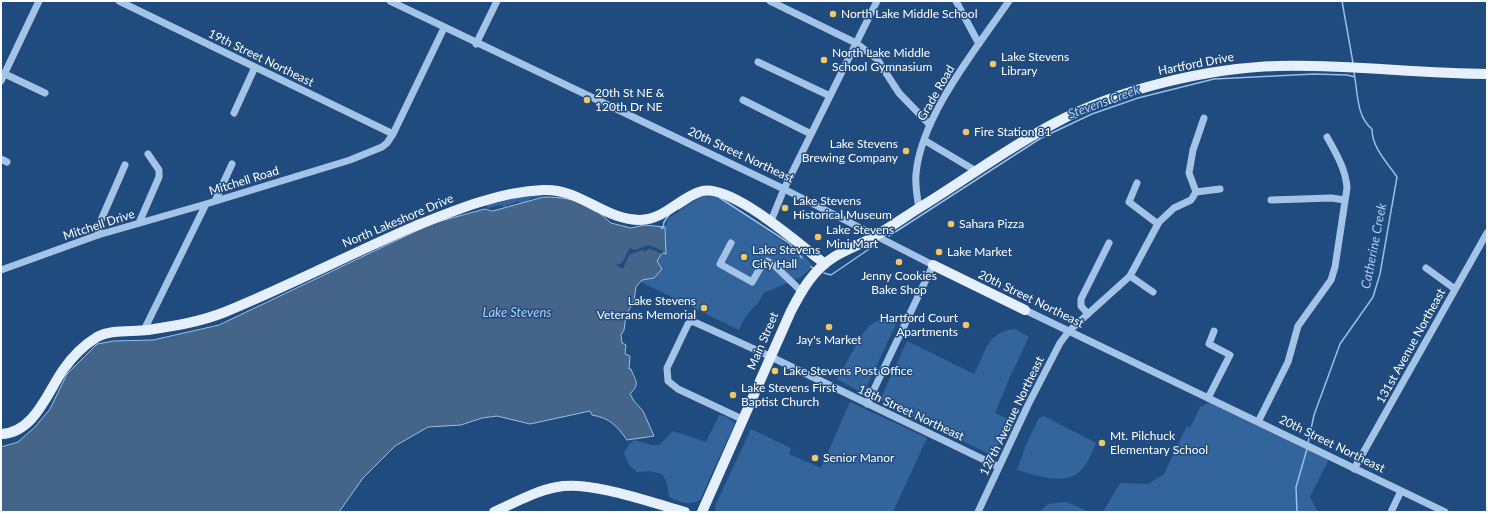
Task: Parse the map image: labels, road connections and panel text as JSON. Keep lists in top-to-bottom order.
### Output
{
  "streets": {
    "main road": [
      "Hartford Drive",
      "20th Street Northeast",
      "North Lakeshore Drive",
      "Main Street"
    ],
    "street": [
      "19th Street Northeast",
      "Grade Road",
      "Mitchell Road",
      "Mitchell Drive",
      "131st Avenue Northeast",
      "18th Street Northeast",
      "127th Avenue Northeast"
    ]
  },
  "crossings": [
    ["19th Street Northeast", "Mitchell Road"],
    ["Hartford Drive", "Grade Road"],
    ["Hartford Drive", "20th Street Northeast"],
    ["Hartford Drive", "Main Street"],
    ["20th Street Northeast", "Mitchell Road"],
    ["20th Street Northeast", "Main Street"],
    ["20th Street Northeast", "131st Avenue Northeast"],
    ["20th Street Northeast", "127th Avenue Northeast"],
    ["Mitchell Road", "North Lakeshore Drive"],
    ["Mitchell Road", "Mitchell Drive"],
    ["North Lakeshore Drive", "Main Street"],
    ["Main Street", "18th Street Northeast"],
    ["18th Street Northeast", "127th Avenue Northeast"]
  ],
  "water": ["Stevens Creek", "Catherine Creek", "Lake Stevens"],
  "places": [
    "North Lake Middle School",
    "North Lake Middle School Gymnasium",
    "Lake Stevens Library",
    "20th St NE & 120th Dr NE",
    "Fire Station 81",
    "Lake Stevens Brewing Company",
    "Lake Stevens Historical Museum",
    "Sahara Pizza",
    "Lake Stevens Mini Mart",
    "Lake Market",
    "Lake Stevens City Hall",
    "Jenny Cookies Bake Shop",
    "Lake Stevens Veterans Memorial",
    "Hartford Court Apartments",
    "Jay's Market",
    "Lake Stevens Post Office",
    "Lake Stevens First Baptist Church",
    "Mt. Pilchuck Elementary School",
    "Senior Manor"
  ]
}
